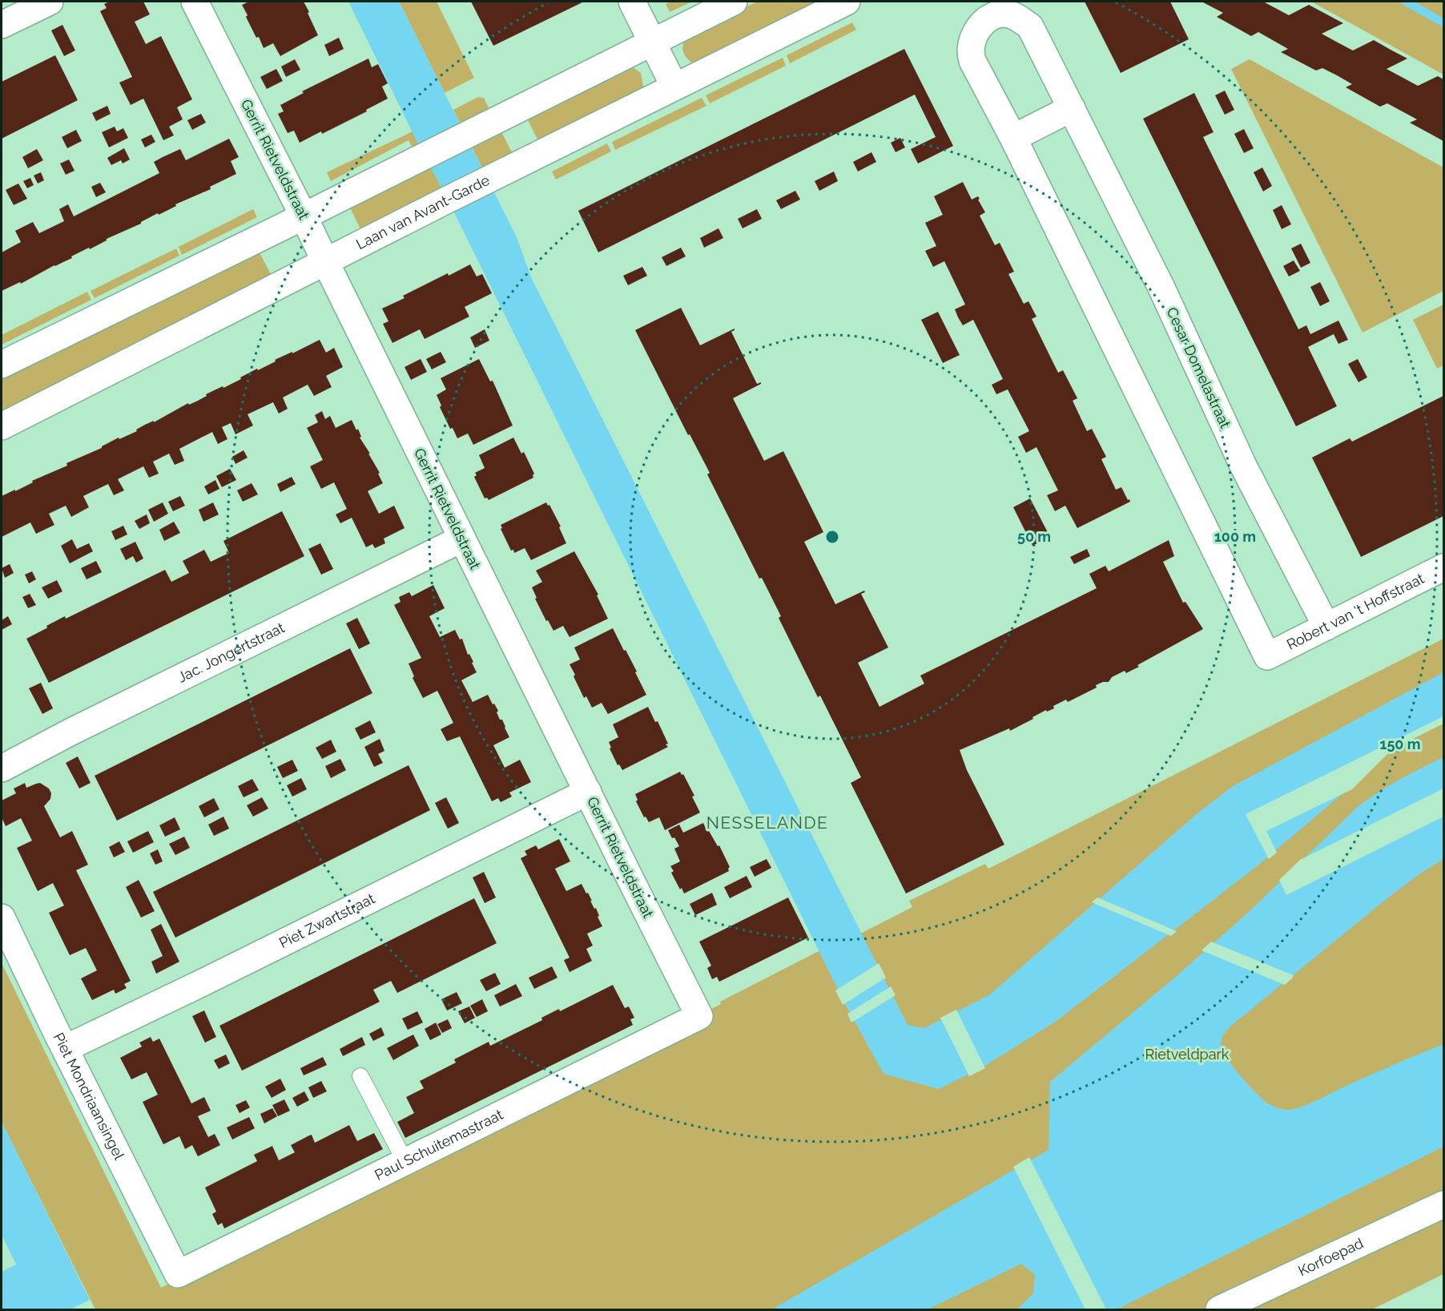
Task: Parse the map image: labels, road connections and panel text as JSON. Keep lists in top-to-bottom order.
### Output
{
  "streets": {
    "street": [
      "Gerrit Rietveldstraat",
      "Laan van Avant-Garde",
      "Cesar Domelastraat",
      "Robert van 't Hoffstraat",
      "Jac. Jongertstraat",
      "Piet Zwartstraat",
      "Piet Mondriaansingel",
      "Paul Schuitemastraat",
      "Korfoepad"
    ]
  },
  "crossings": [
    ["Gerrit Rietveldstraat", "Laan van Avant-Garde"],
    ["Gerrit Rietveldstraat", "Jac. Jongertstraat"],
    ["Gerrit Rietveldstraat", "Piet Zwartstraat"],
    ["Gerrit Rietveldstraat", "Paul Schuitemastraat"],
    ["Cesar Domelastraat", "Robert van 't Hoffstraat"],
    ["Piet Zwartstraat", "Piet Mondriaansingel"],
    ["Piet Mondriaansingel", "Paul Schuitemastraat"]
  ],
  "districts": ["NESSELANDE"],
  "parks": ["Rietveldpark"],
  "rings": ["50 m", "100 m", "150 m"]
}
